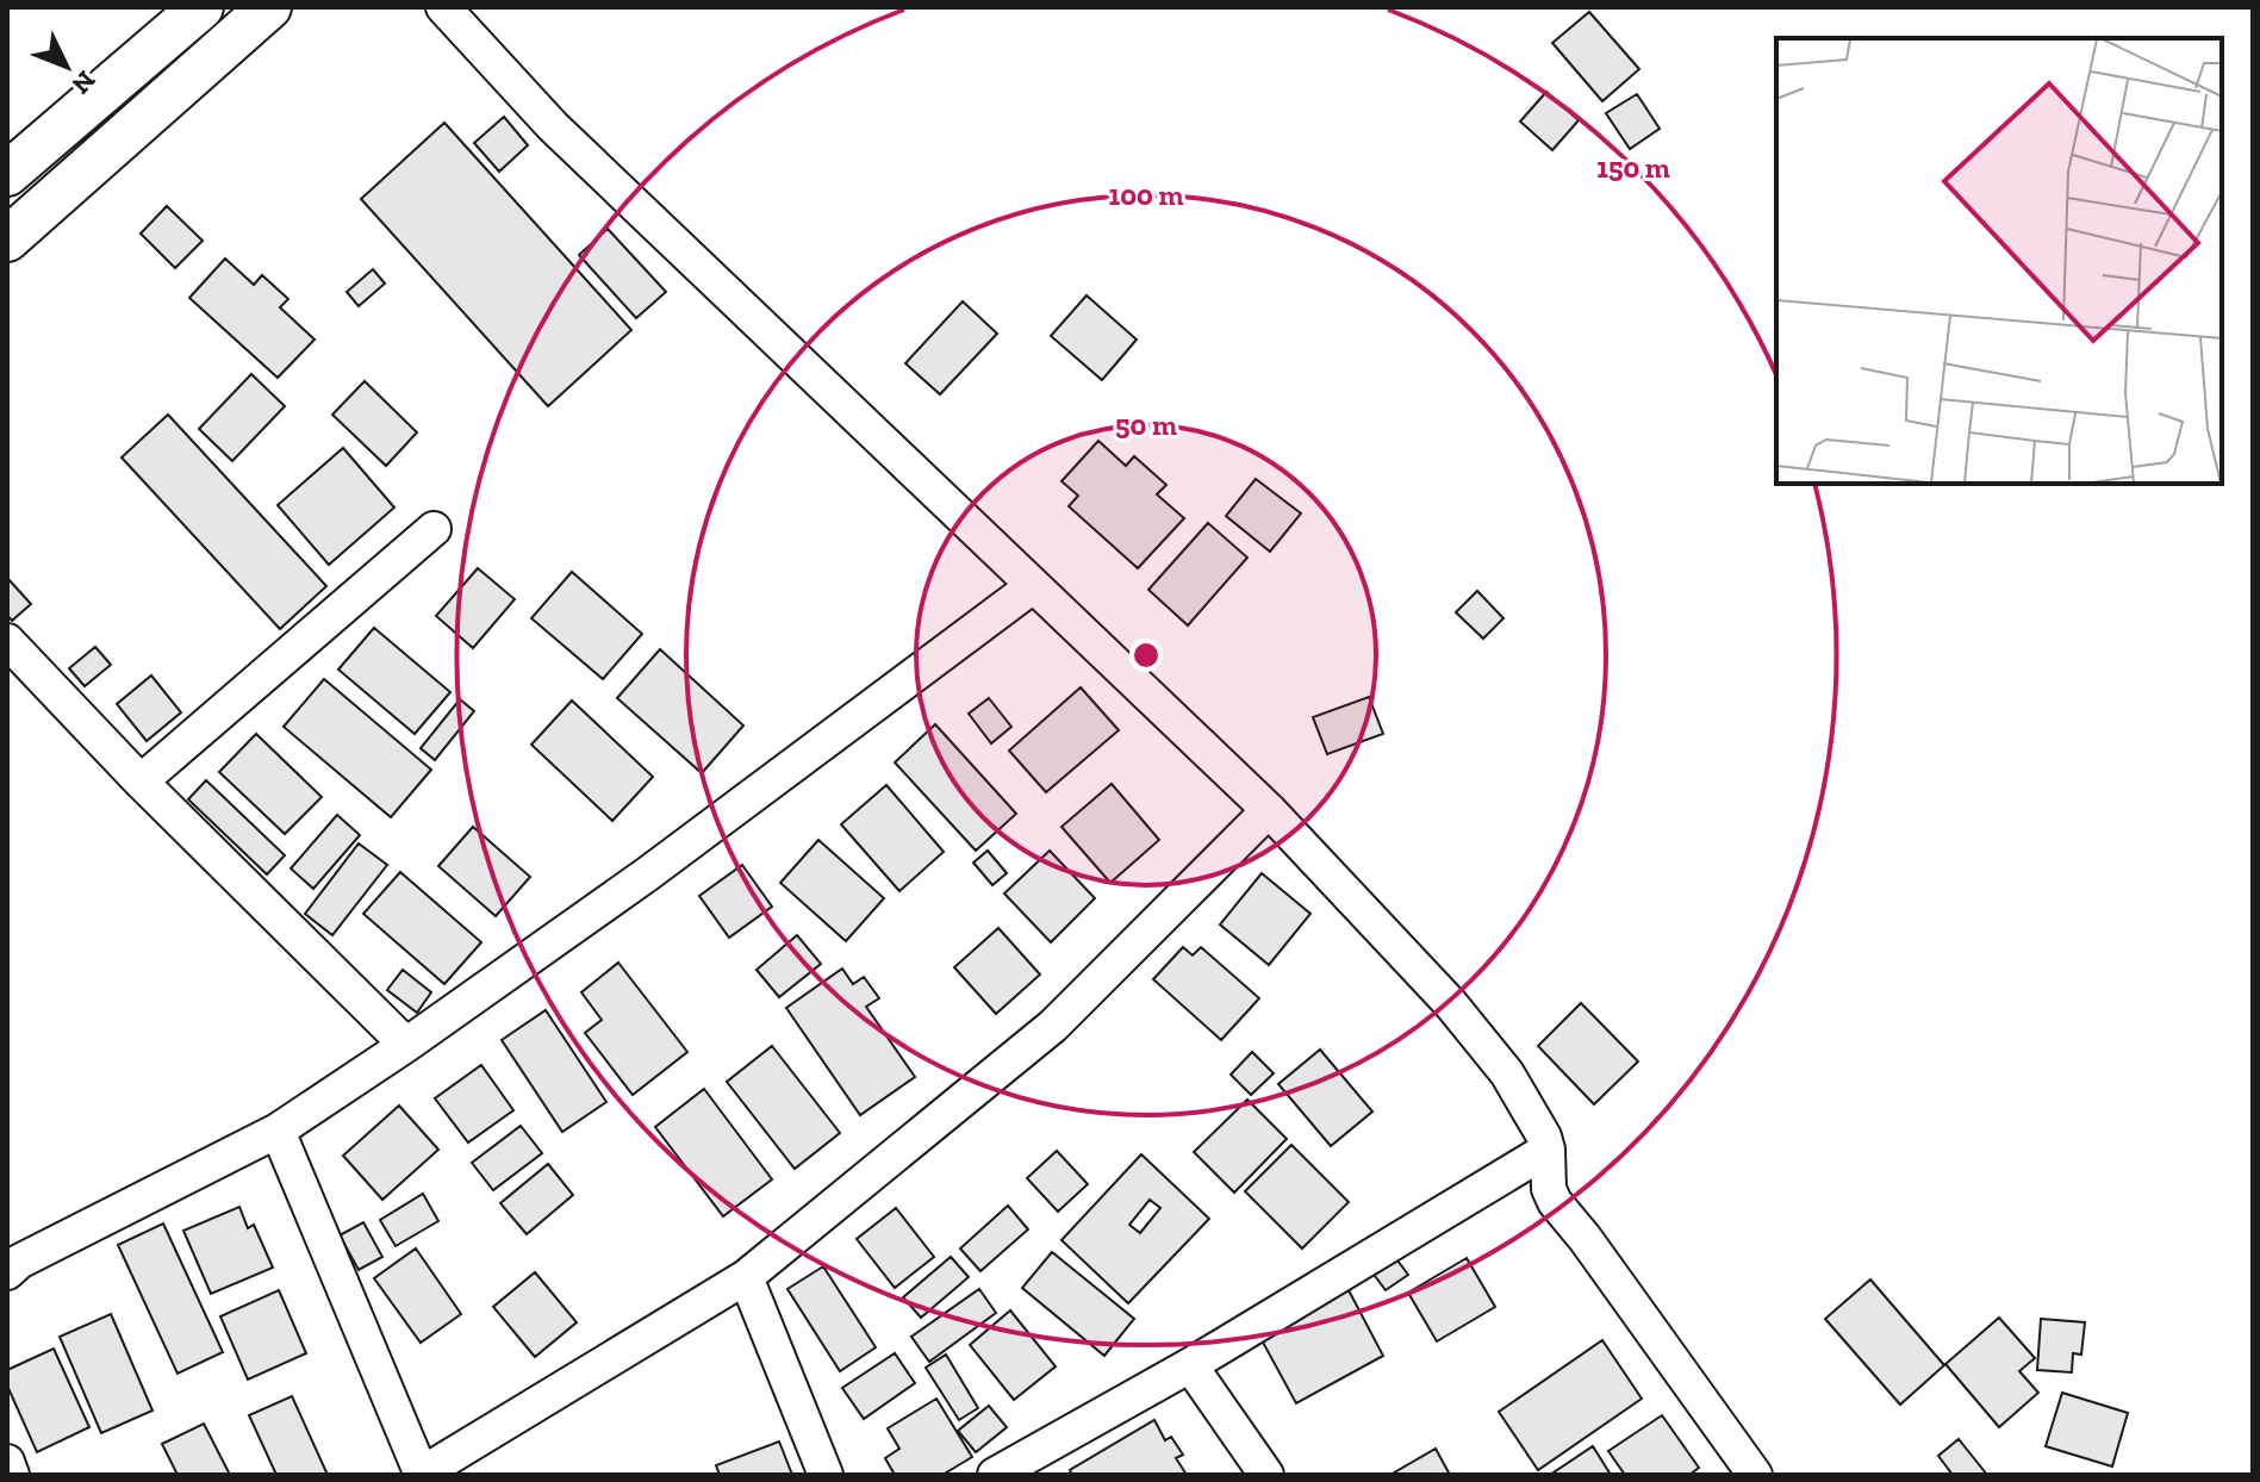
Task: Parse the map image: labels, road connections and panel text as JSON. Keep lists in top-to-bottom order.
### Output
{
  "north": "bottom right",
  "rings": ["150 m", "100 m", "50 m"]
}
